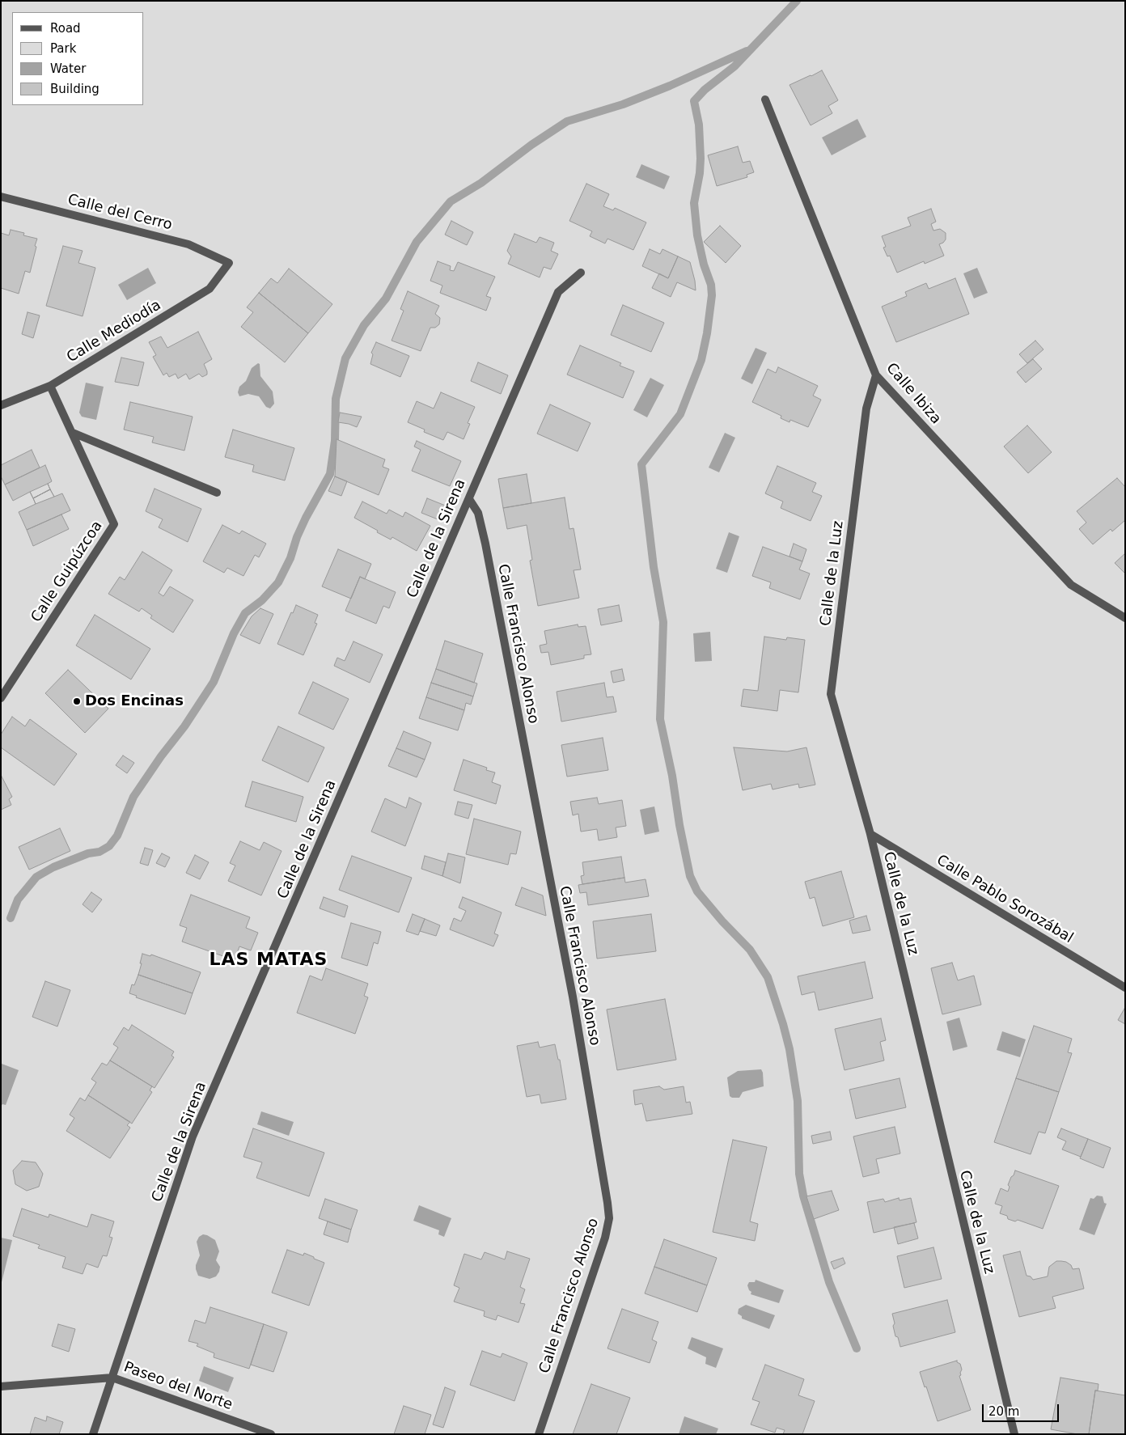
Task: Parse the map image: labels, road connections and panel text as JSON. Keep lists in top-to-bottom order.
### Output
{
  "streets": {
    "street": [
      "Calle del Cerro",
      "Calle Mediodía",
      "Calle Ibiza",
      "Calle de la Sirena",
      "Calle Guipúzcoa",
      "Calle de la Luz",
      "Calle Francisco Alonso",
      "Calle Pablo Sorozábal",
      "Paseo del Norte"
    ]
  },
  "crossings": [
    ["Calle del Cerro", "Calle Mediodía"],
    ["Calle Mediodía", "Calle Guipúzcoa"],
    ["Calle Ibiza", "Calle de la Luz"],
    ["Calle de la Sirena", "Calle Francisco Alonso"],
    ["Calle de la Sirena", "Paseo del Norte"],
    ["Calle de la Luz", "Calle Pablo Sorozábal"]
  ],
  "districts": ["LAS MATAS"],
  "places": ["Dos Encinas"],
  "legend": [
    "Road",
    "Park",
    "Water",
    "Building"
  ],
  "scale_bar": "20 m"
}
